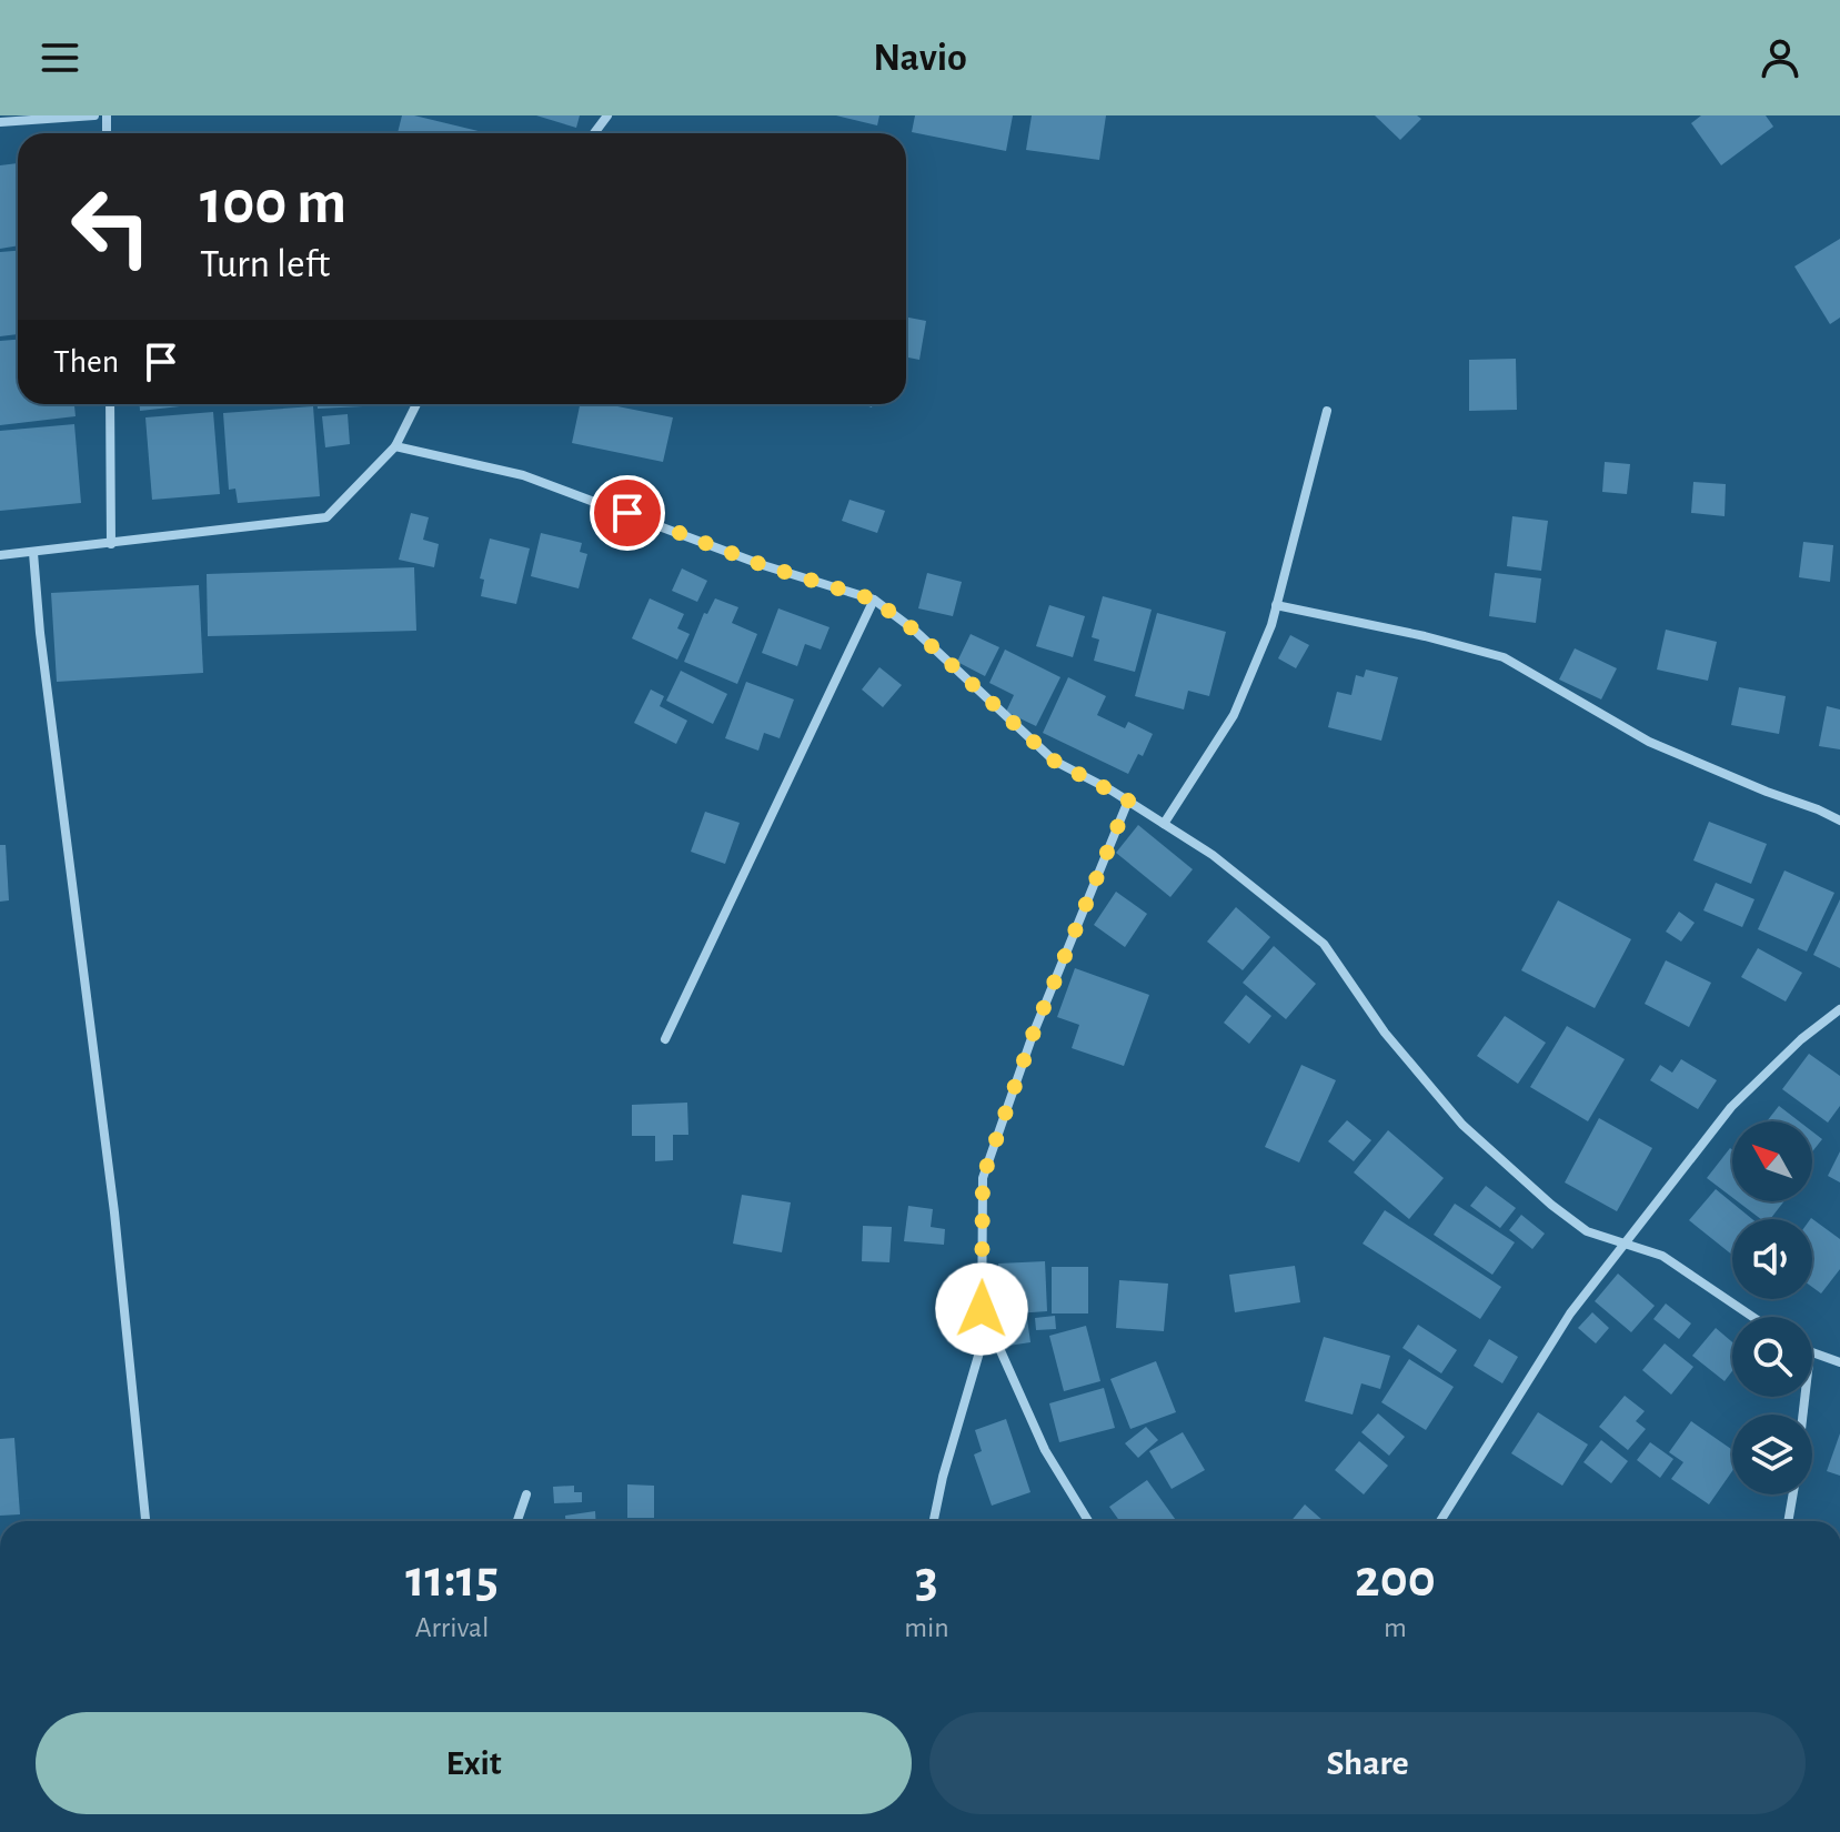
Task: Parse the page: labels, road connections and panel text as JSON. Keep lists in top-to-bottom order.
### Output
{
  "north": "top left",
  "page": {
    "header": "Navio",
    "turn": ["100 m", "Turn left"],
    "then": "Then",
    "eta": [
      "11:15",
      "Arrival",
      "3",
      "min",
      "200",
      "m"
    ],
    "buttons": ["Exit", "Share"]
  }
}
